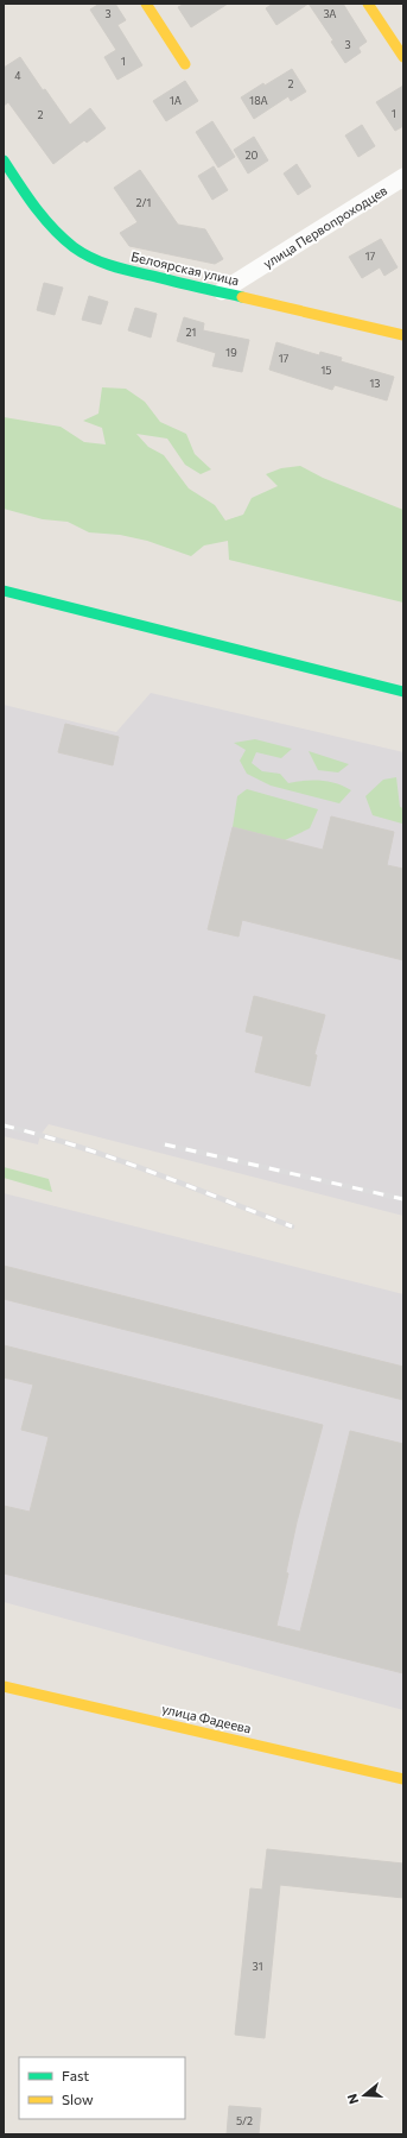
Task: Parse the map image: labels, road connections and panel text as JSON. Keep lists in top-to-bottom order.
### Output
{
  "streets": {
    "street": ["улица Первопроходцев", "Белоярская улица", "улица Фадеева"]
  },
  "crossings": [
    ["улица Первопроходцев", "Белоярская улица"]
  ],
  "house_numbers": [
    "3",
    "3А",
    "3",
    "1",
    "4",
    "2",
    "1А",
    "18А",
    "1",
    "2",
    "20",
    "2/1",
    "17",
    "21",
    "19",
    "17",
    "15",
    "13",
    "31",
    "5/2"
  ],
  "legend": ["Fast", "Slow"],
  "north": "left"
}
